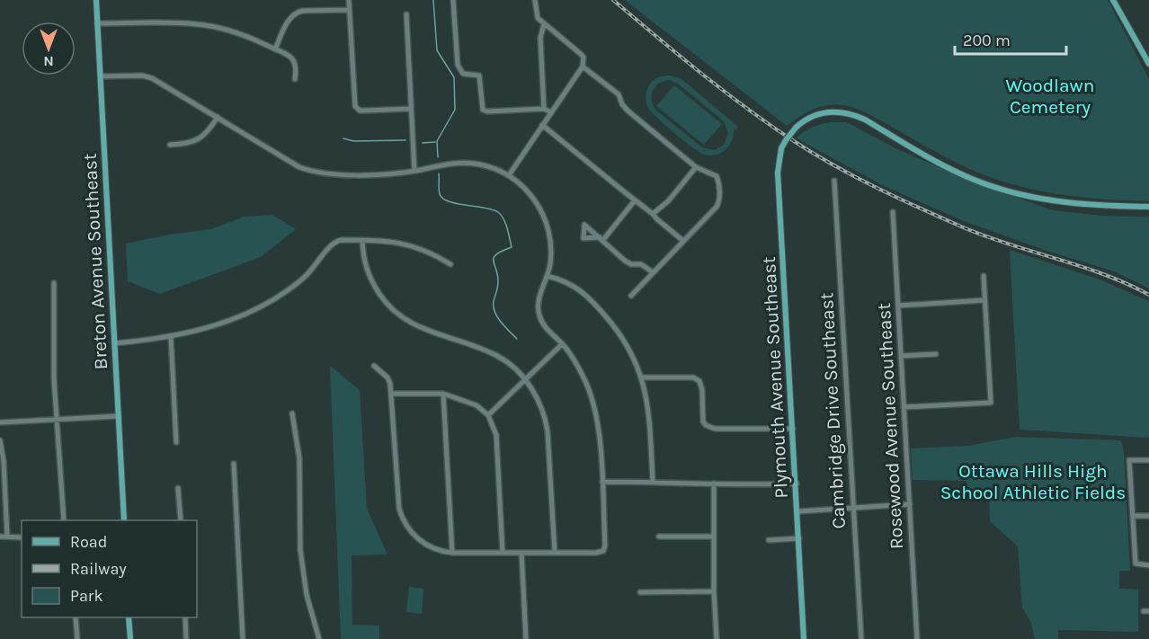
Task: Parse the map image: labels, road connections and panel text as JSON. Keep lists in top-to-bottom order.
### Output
{
  "streets": {
    "main road": ["Breton Avenue Southeast", "Plymouth Avenue Southeast"],
    "street": ["Cambridge Drive Southeast", "Rosewood Avenue Southeast"]
  },
  "parks": ["Woodlawn Cemetery", "Ottawa Hills High School Athletic Fields"],
  "legend": ["Road", "Railway", "Park"],
  "scale_bar": "200 m",
  "north": "bottom"
}
